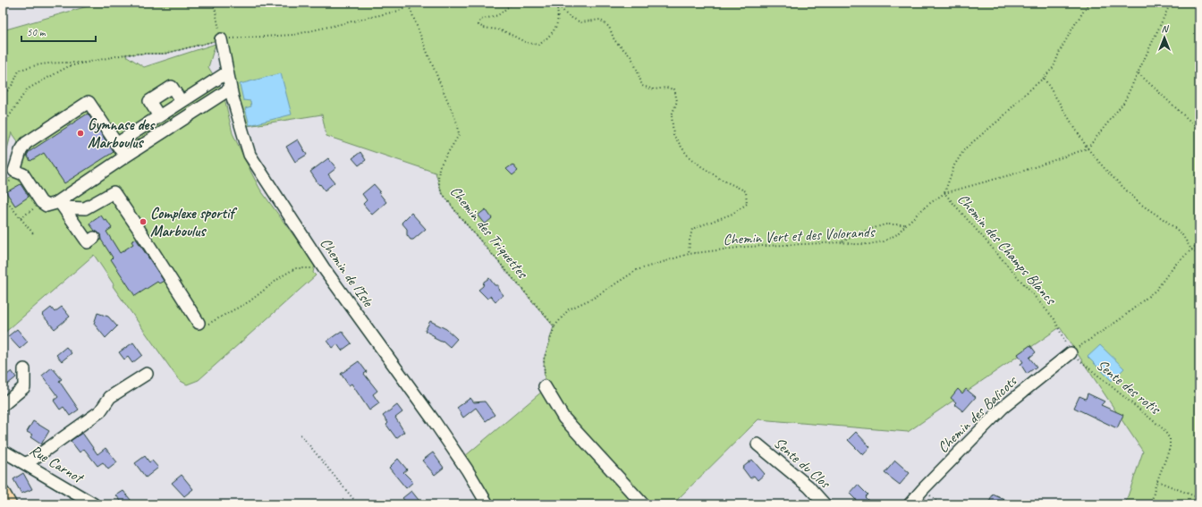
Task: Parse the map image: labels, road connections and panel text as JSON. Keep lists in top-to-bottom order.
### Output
{
  "streets": {
    "street": [
      "Chemin de l’Isle",
      "Chemin des Balicots",
      "Sente du Clos",
      "Rue Carnot"
    ],
    "path": [
      "Chemin des Triquettes",
      "Chemin Vert et des Volorands",
      "Chemin des Champs Blancs",
      "Sente des rotis"
    ]
  },
  "crossings": [
    ["Chemin des Triquettes", "Chemin Vert et des Volorands"],
    ["Chemin Vert et des Volorands", "Chemin des Champs Blancs"],
    ["Chemin des Champs Blancs", "Sente des rotis"],
    ["Chemin des Champs Blancs", "Chemin des Balicots"],
    ["Sente des rotis", "Chemin des Balicots"]
  ],
  "places": ["Gymnase des Marboulus", "Complexe sportif Marboulus"],
  "scale_bar": "50 m",
  "north": "top"
}
